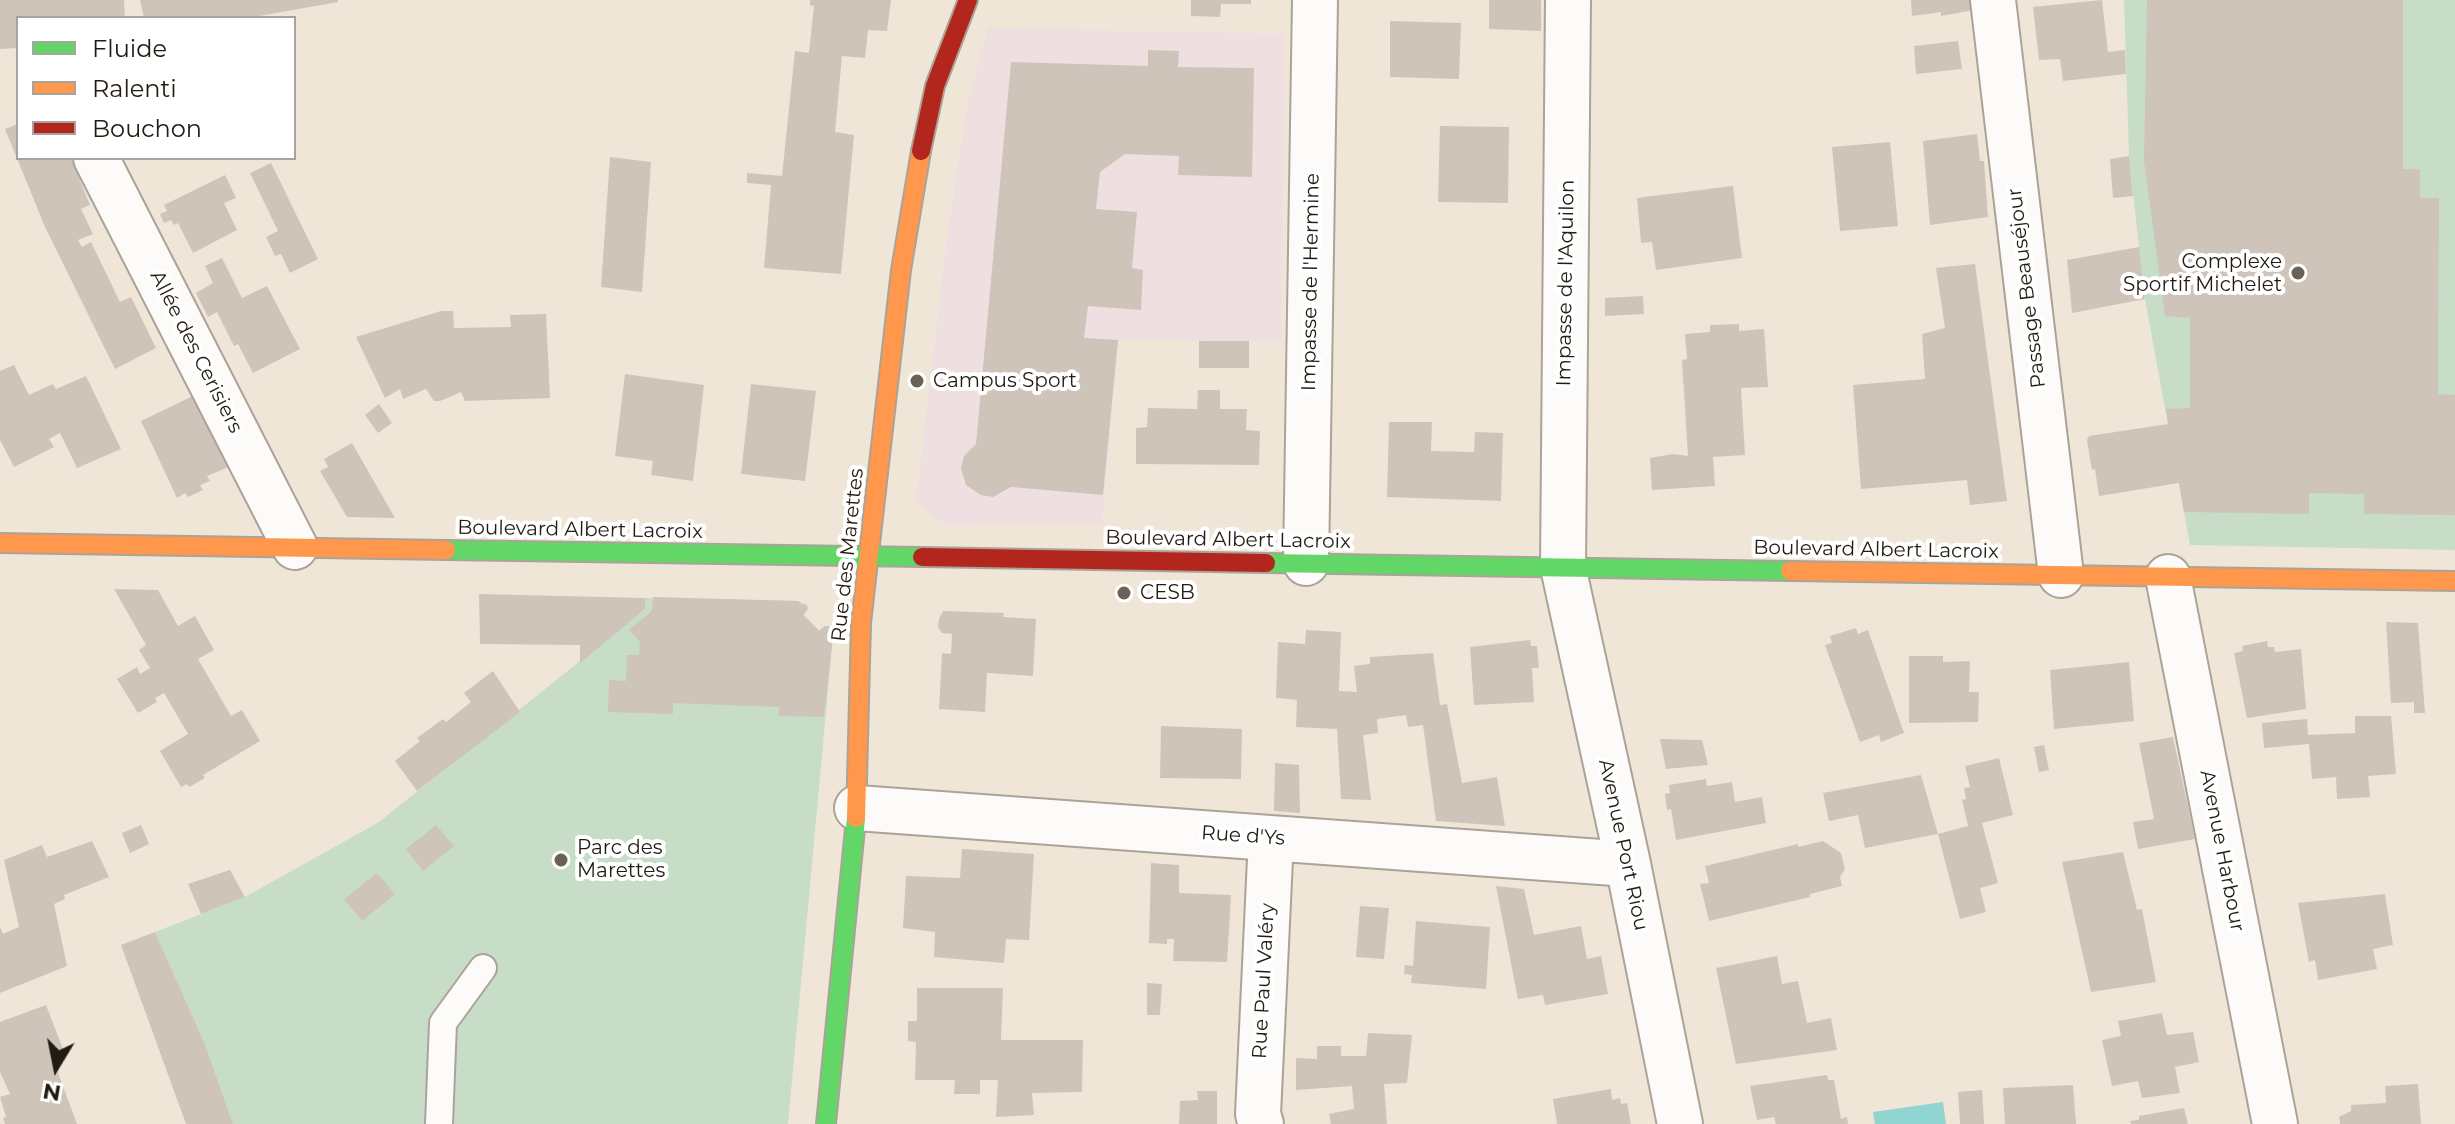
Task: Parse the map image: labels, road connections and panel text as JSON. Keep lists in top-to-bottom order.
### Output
{
  "streets": {
    "street": [
      "Impasse de l'Hermine",
      "Impasse de l'Aquilon",
      "Passage Beauséjour",
      "Allée des Cerisiers",
      "Boulevard Albert Lacroix",
      "Rue des Marettes",
      "Rue d'Ys",
      "Avenue Port Riou",
      "Avenue Harbour",
      "Rue Paul Valéry"
    ]
  },
  "crossings": [
    ["Impasse de l'Hermine", "Boulevard Albert Lacroix"],
    ["Impasse de l'Aquilon", "Boulevard Albert Lacroix"],
    ["Impasse de l'Aquilon", "Avenue Port Riou"],
    ["Passage Beauséjour", "Boulevard Albert Lacroix"],
    ["Allée des Cerisiers", "Boulevard Albert Lacroix"],
    ["Boulevard Albert Lacroix", "Rue des Marettes"],
    ["Boulevard Albert Lacroix", "Avenue Port Riou"],
    ["Boulevard Albert Lacroix", "Avenue Harbour"],
    ["Rue des Marettes", "Rue d'Ys"],
    ["Rue d'Ys", "Avenue Port Riou"],
    ["Rue d'Ys", "Rue Paul Valéry"]
  ],
  "places": [
    "Complexe Sportif Michelet",
    "Campus Sport",
    "CESB",
    "Parc des Marettes"
  ],
  "legend": ["Fluide", "Ralenti", "Bouchon"],
  "north": "bottom"
}
